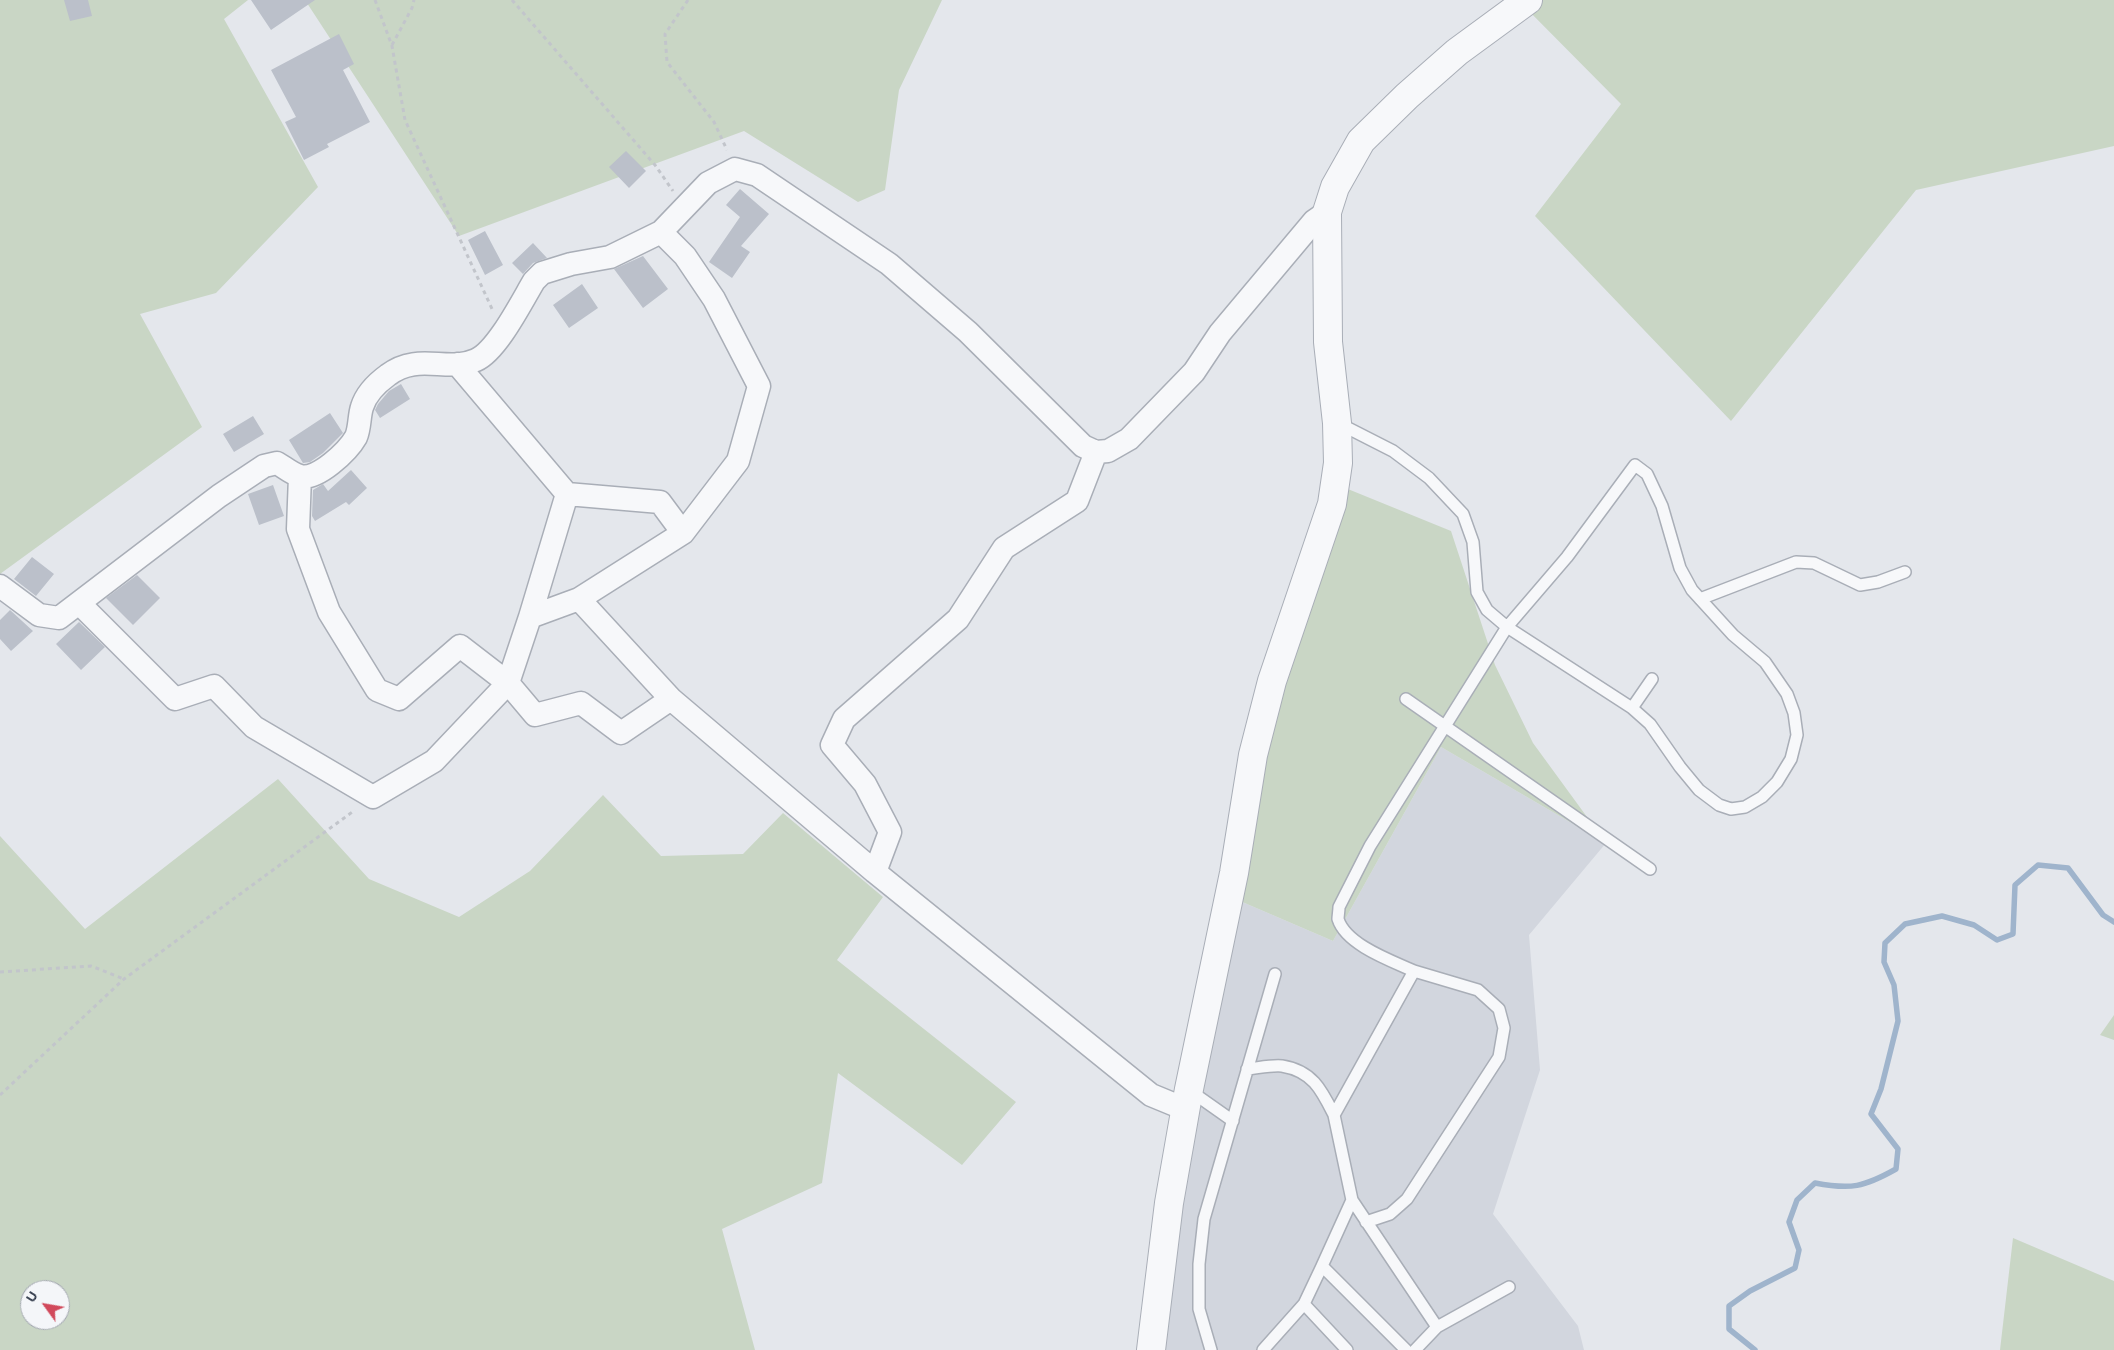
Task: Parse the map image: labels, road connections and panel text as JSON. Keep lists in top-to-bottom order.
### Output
{
  "north": "top left"
}
